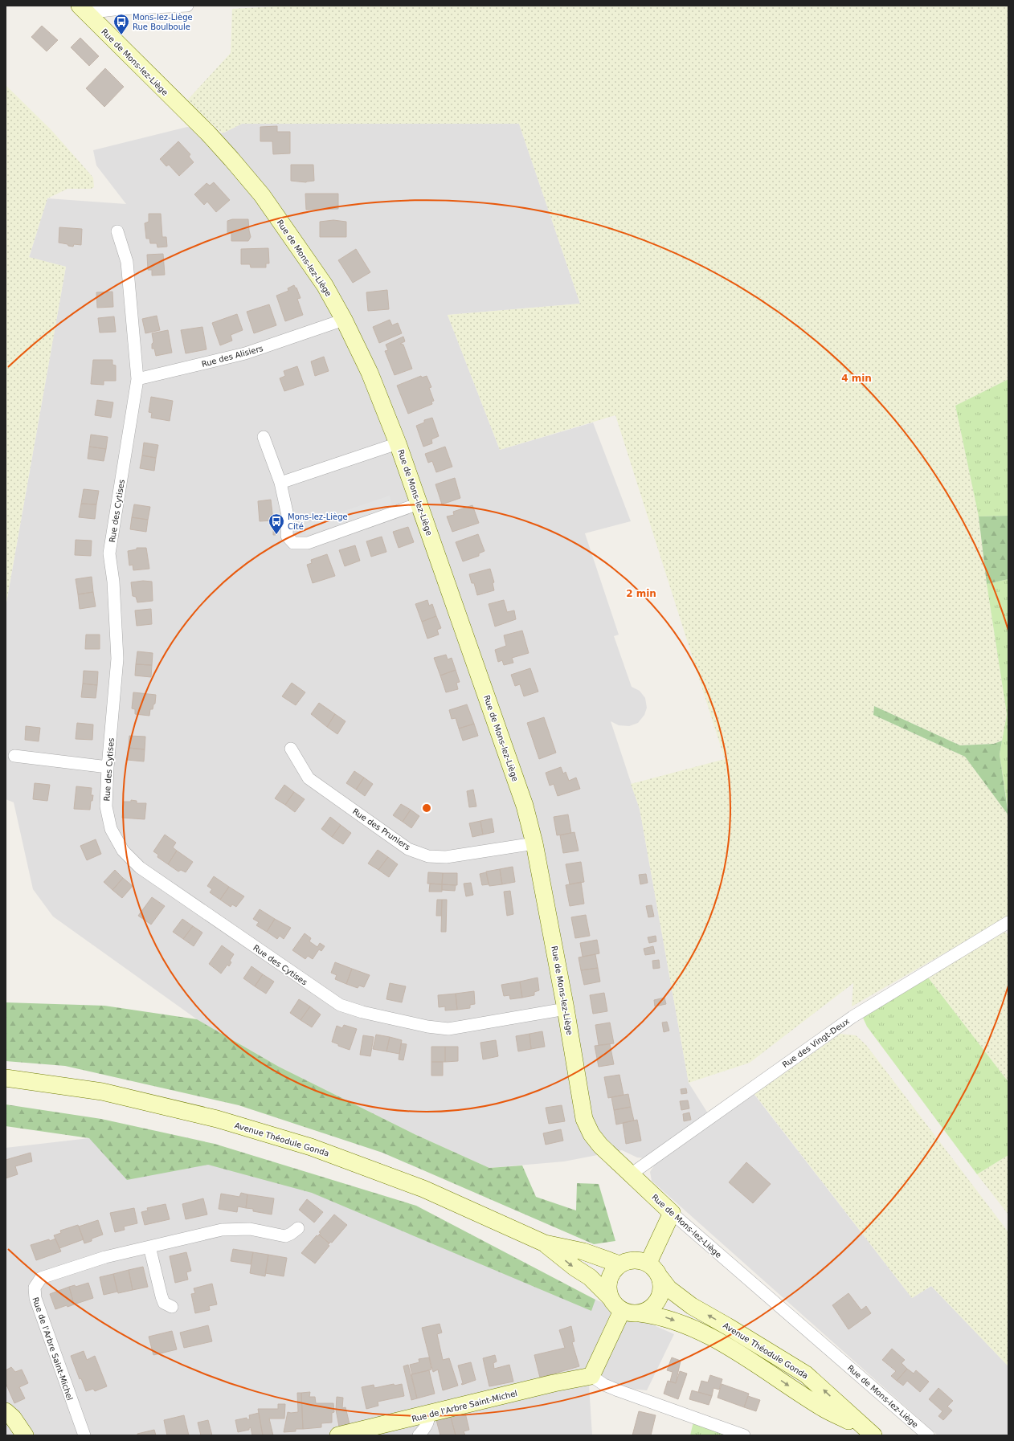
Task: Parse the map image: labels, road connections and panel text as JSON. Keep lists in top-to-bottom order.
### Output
{
  "streets": {
    "street": [
      "Rue de Mons-lez-Liège",
      "Rue des Alisiers",
      "Rue des Cytises",
      "Rue des Pruniers",
      "Rue des Vingt-Deux",
      "Avenue Théodule Gonda",
      "Rue de l'Arbre Saint-Michel"
    ]
  },
  "crossings": [
    ["Rue de Mons-lez-Liège", "Rue des Alisiers"],
    ["Rue de Mons-lez-Liège", "Rue des Cytises"],
    ["Rue de Mons-lez-Liège", "Rue des Pruniers"],
    ["Rue de Mons-lez-Liège", "Rue des Vingt-Deux"],
    ["Rue des Alisiers", "Rue des Cytises"]
  ],
  "places": {
    "bus stop": ["Mons-lez-Liège Rue Boulboule", "Mons-lez-Liège Cité"]
  },
  "rings": ["4 min", "2 min"]
}
